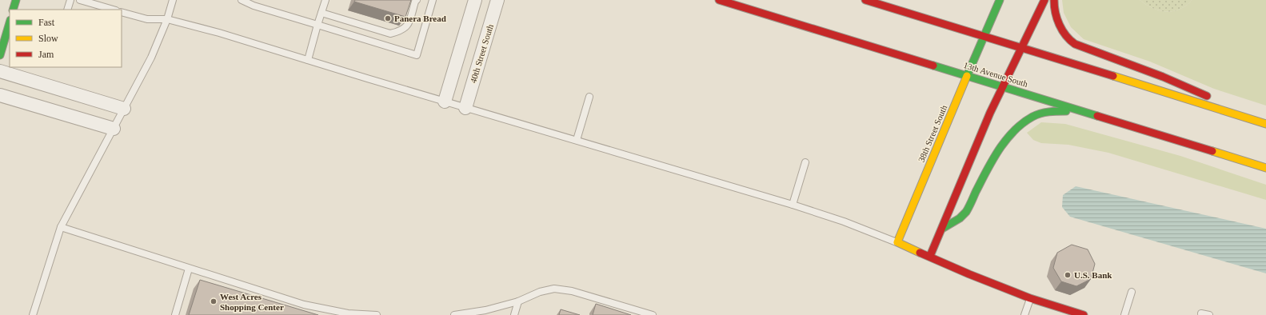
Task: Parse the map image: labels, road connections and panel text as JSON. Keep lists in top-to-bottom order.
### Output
{
  "streets": {
    "main road": ["13th Avenue South", "38th Street South"],
    "street": ["40th Street South"]
  },
  "crossings": [
    ["13th Avenue South", "38th Street South"]
  ],
  "places": ["Panera Bread", "U.S. Bank", "West Acres Shopping Center"],
  "legend": ["Fast", "Slow", "Jam"]
}
